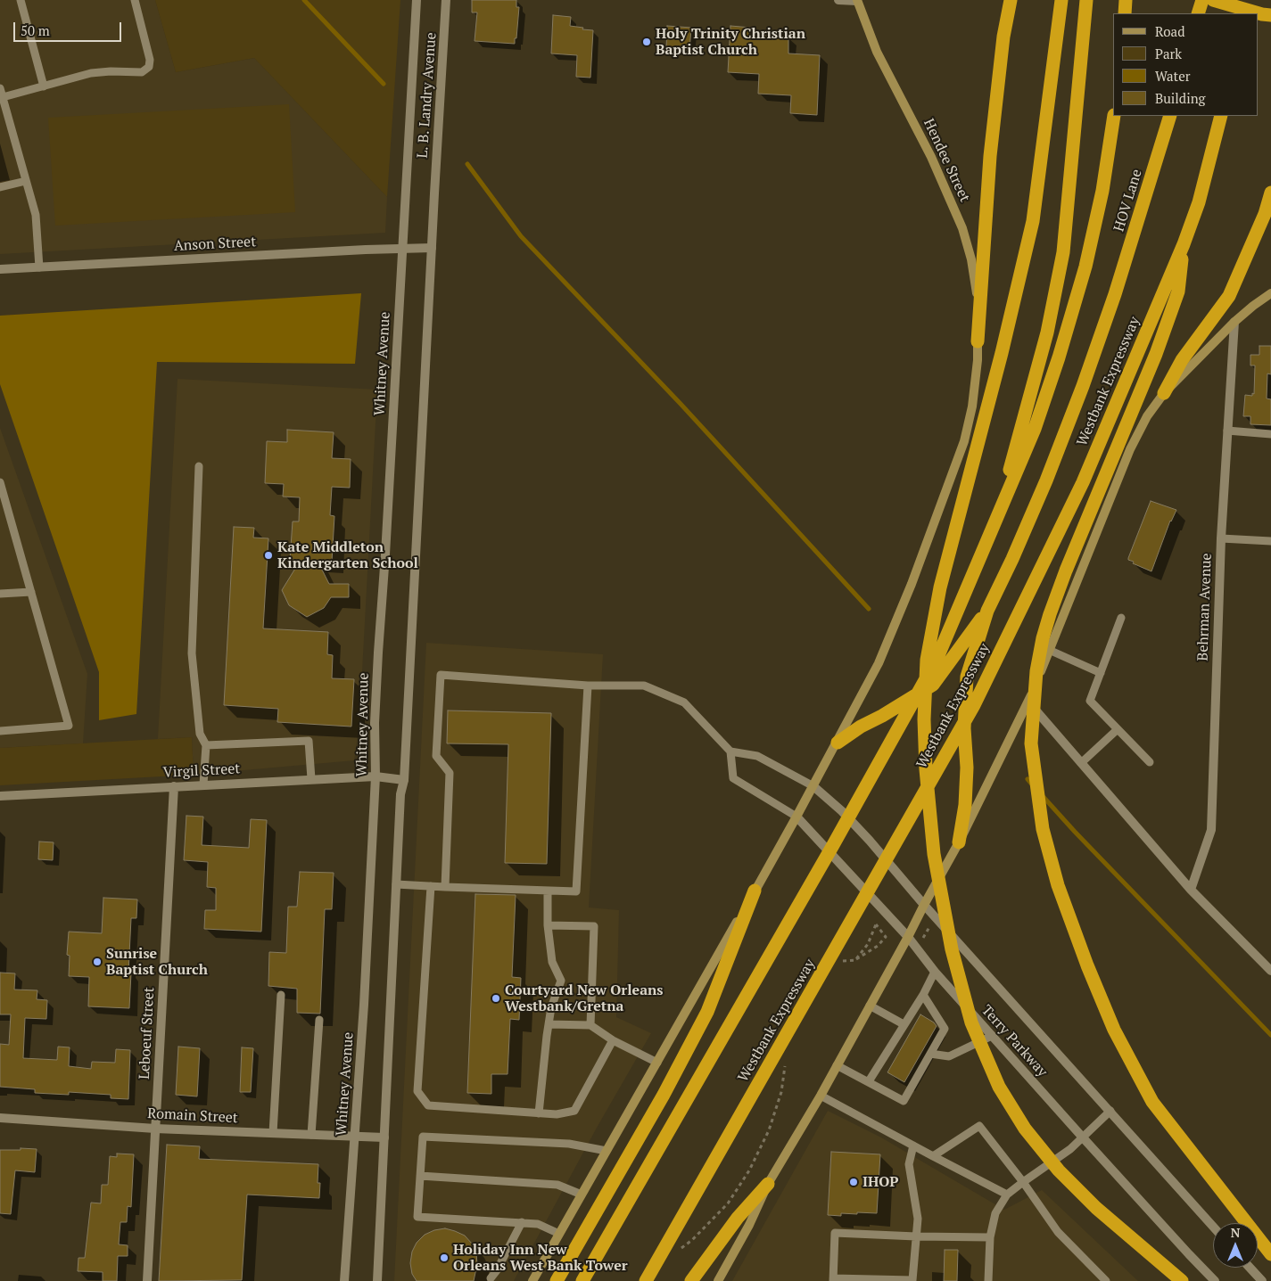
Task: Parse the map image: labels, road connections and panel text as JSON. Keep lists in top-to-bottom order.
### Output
{
  "streets": {
    "highway": ["HOV Lane", "Westbank Expressway"],
    "main road": ["Hendee Street"],
    "street": [
      "L. B. Landry Avenue",
      "Anson Street",
      "Whitney Avenue",
      "Behrman Avenue",
      "Virgil Street",
      "Leboeuf Street",
      "Terry Parkway",
      "Romain Street"
    ]
  },
  "crossings": [
    ["L. B. Landry Avenue", "Anson Street"],
    ["L. B. Landry Avenue", "Whitney Avenue"],
    ["Anson Street", "Whitney Avenue"],
    ["Whitney Avenue", "Virgil Street"],
    ["Whitney Avenue", "Romain Street"],
    ["Virgil Street", "Leboeuf Street"],
    ["Leboeuf Street", "Romain Street"]
  ],
  "places": [
    "Holy Trinity Christian Baptist Church",
    "Kate Middleton Kindergarten School",
    "Sunrise Baptist Church",
    "Courtyard New Orleans Westbank/Gretna",
    "IHOP",
    "Holiday Inn New Orleans West Bank Tower"
  ],
  "legend": [
    "Road",
    "Park",
    "Water",
    "Building"
  ],
  "scale_bar": "50 m",
  "north": "top"
}
